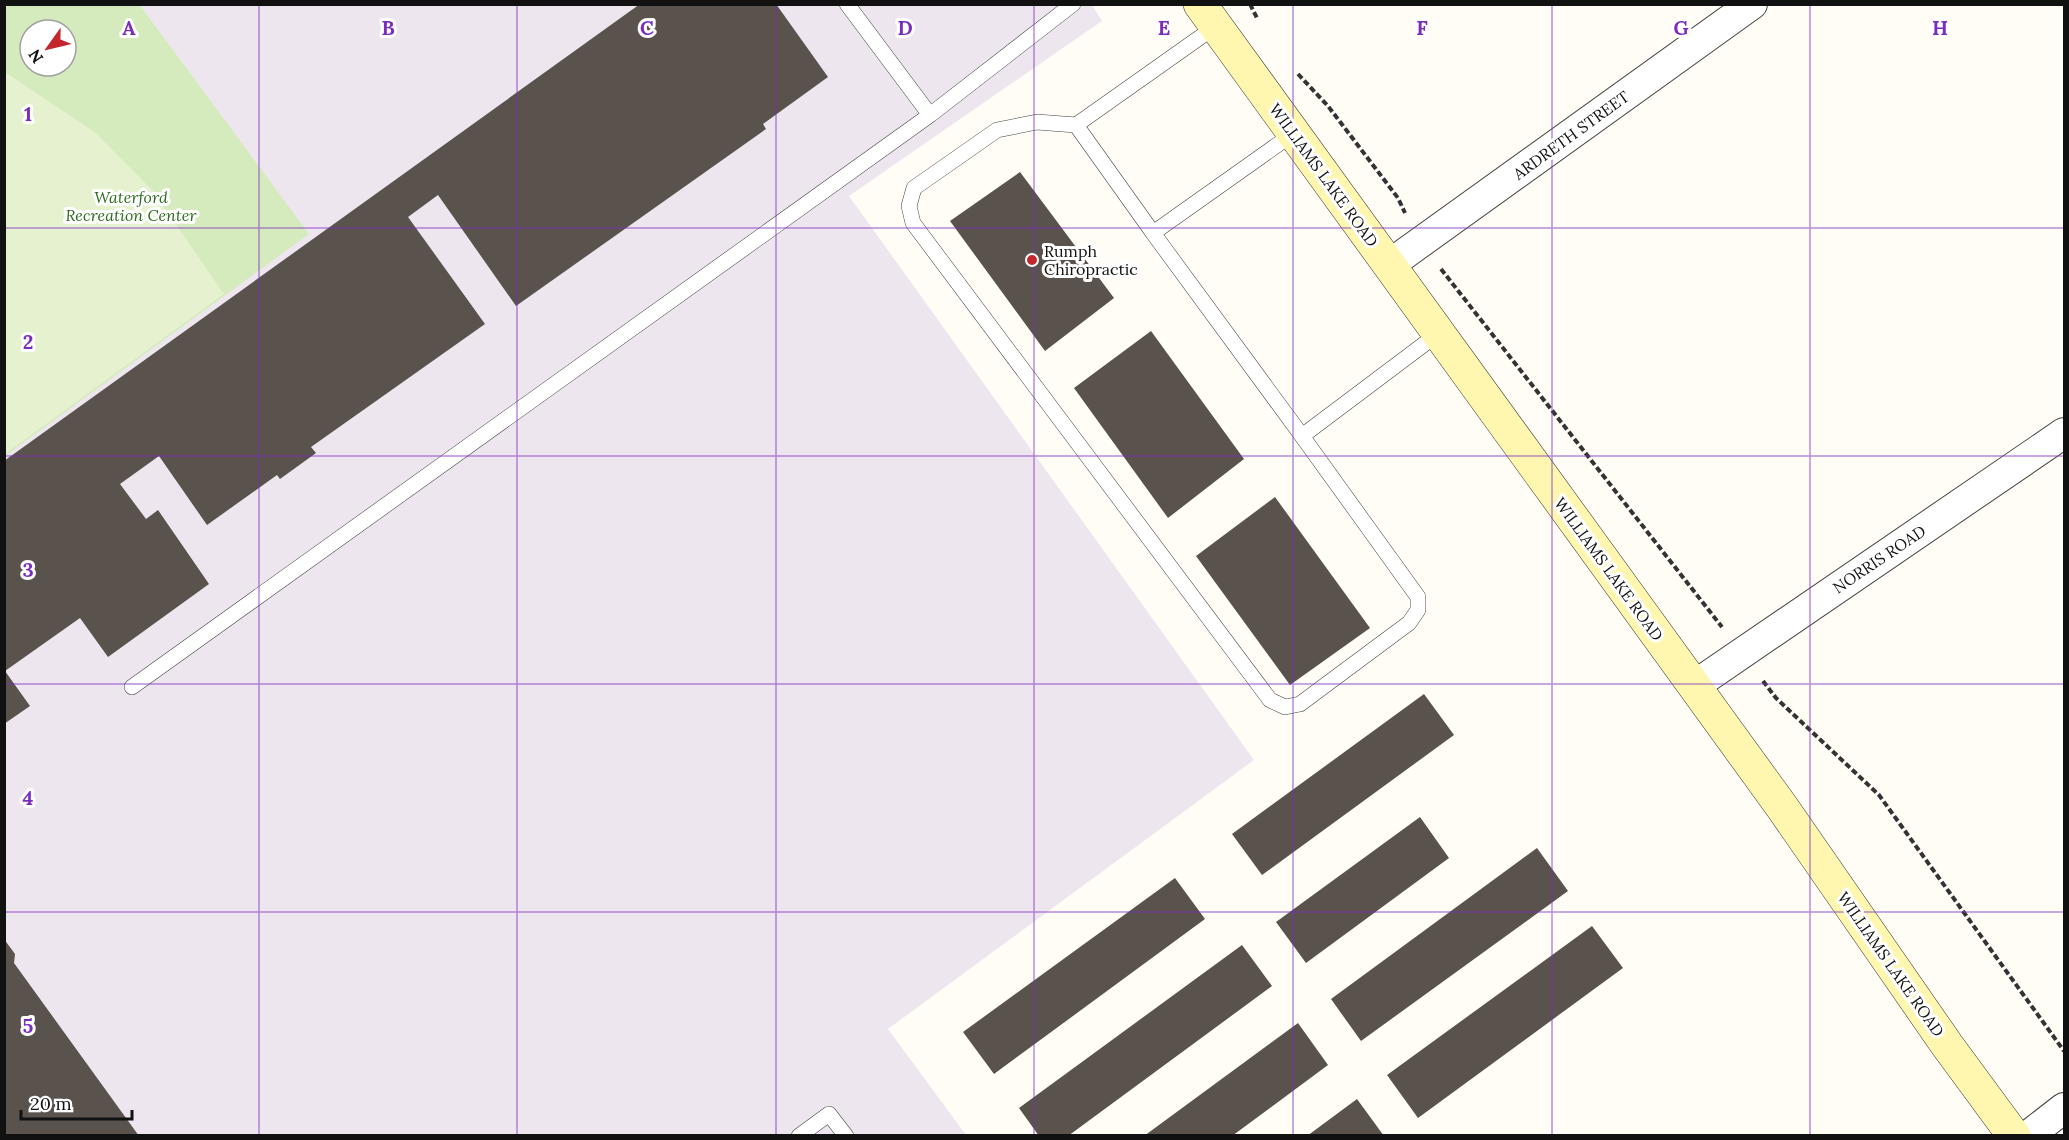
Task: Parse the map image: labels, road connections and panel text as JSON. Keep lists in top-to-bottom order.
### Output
{
  "streets": {
    "main road": ["WILLIAMS LAKE ROAD"],
    "street": ["ARDRETH STREET", "NORRIS ROAD"]
  },
  "crossings": [
    ["ARDRETH STREET", "WILLIAMS LAKE ROAD"],
    ["WILLIAMS LAKE ROAD", "NORRIS ROAD"]
  ],
  "parks": ["Waterford Recreation Center"],
  "places": ["Rumph Chiropractic"],
  "scale_bar": "20 m",
  "north": "bottom left",
  "grid": {
    "columns": [
      "A",
      "B",
      "C",
      "D",
      "E",
      "F",
      "G",
      "H"
    ],
    "rows": [
      "1",
      "2",
      "3",
      "4",
      "5"
    ]
  }
}
